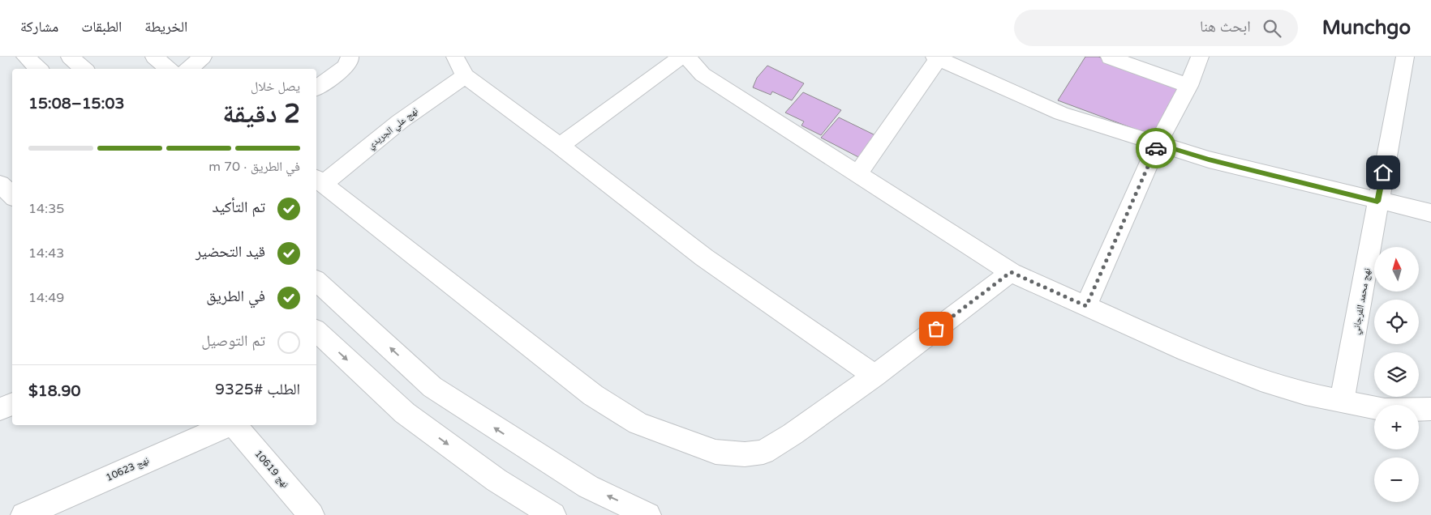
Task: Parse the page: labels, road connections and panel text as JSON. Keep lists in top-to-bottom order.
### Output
{
  "streets": {
    "main road": [
      "نهج علي الجريدي",
      "نهج محمد الفرجاني",
      "نهج 10623",
      "نهج 10619"
    ]
  },
  "north": "top",
  "page": {
    "header": "Munchgo",
    "search": "ابحث هنا",
    "nav": ["الخريطة", "الطبقات", "مشاركة"],
    "heading": ["2 دقيقة", "يصل خلال", "15:03–15:08"],
    "panel": ["الطلب #9325", "$18.90"],
    "bar": "في الطريق · 70 m",
    "list": [
      ["تم التأكيد", "14:35"],
      ["قيد التحضير", "14:43"],
      ["في الطريق", "14:49"],
      "تم التوصيل"
    ],
    "map_buttons": ["+", "−"]
  }
}
